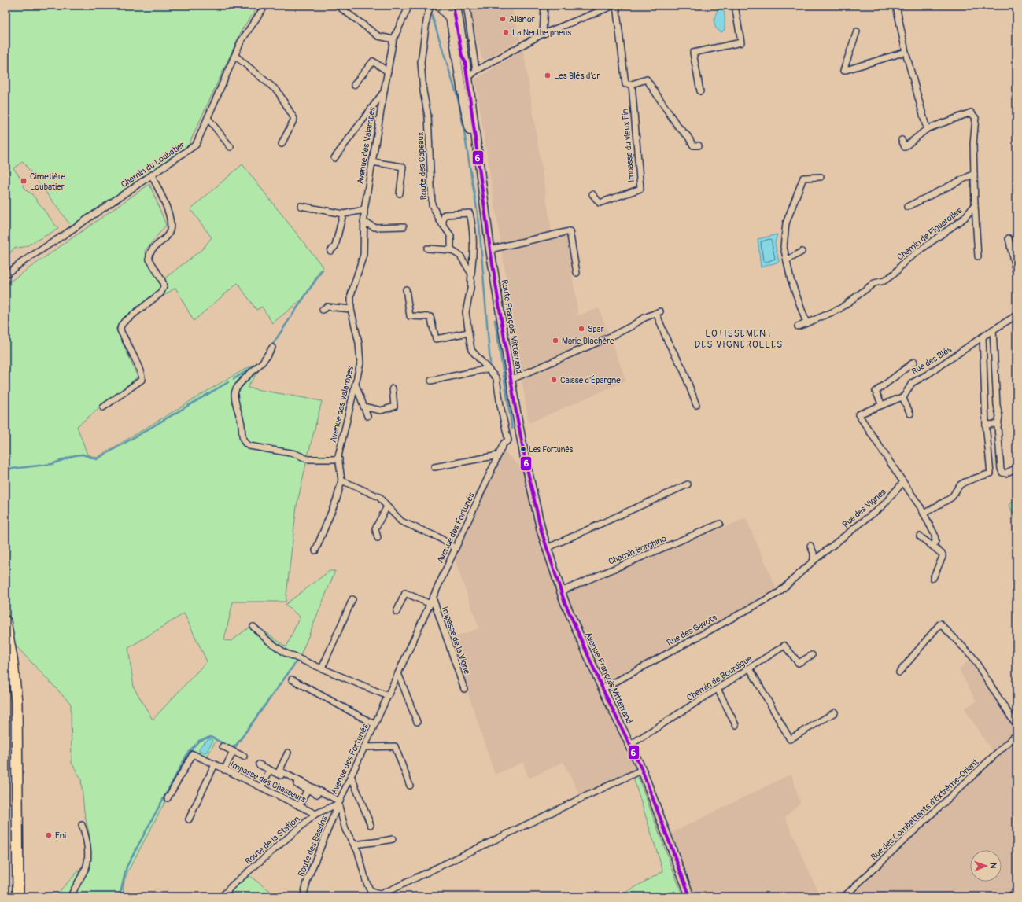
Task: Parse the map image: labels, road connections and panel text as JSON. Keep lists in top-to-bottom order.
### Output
{
  "streets": {
    "main road": ["Route François Mitterrand", "Avenue François Mitterrand"],
    "street": [
      "Avenue des Valampes",
      "Impasse du vieux Pin",
      "Chemin du Loubatier",
      "Route des Capeaux",
      "Chemin de Figuerolles",
      "Rue des Blés",
      "Rue des Vignes",
      "Avenue des Fortunés",
      "Chemin Borghino",
      "Rue des Gavots",
      "Impasse de la Vigne",
      "Chemin de Bourdigue",
      "Impasse des Chasseurs",
      "Rue des Combattants d'Extrême-Orient",
      "Route de la Station",
      "Route des Bassins"
    ]
  },
  "crossings": [
    ["Route François Mitterrand", "Avenue François Mitterrand"],
    ["Rue des Vignes", "Rue des Gavots"],
    ["Avenue des Fortunés", "Impasse de la Vigne"],
    ["Avenue des Fortunés", "Avenue François Mitterrand"],
    ["Avenue des Fortunés", "Route de la Station"],
    ["Avenue des Fortunés", "Route des Bassins"],
    ["Chemin Borghino", "Avenue François Mitterrand"],
    ["Rue des Gavots", "Avenue François Mitterrand"],
    ["Avenue François Mitterrand", "Chemin de Bourdigue"],
    ["Impasse des Chasseurs", "Route de la Station"],
    ["Route de la Station", "Route des Bassins"]
  ],
  "districts": ["LOTISSEMENT DES VIGNEROLLES"],
  "places": {
    "other": [
      "Alianor",
      "La Nerthe pneus",
      "Les Blés d'or",
      "Spar",
      "Marie Blachère",
      "Caisse d'Épargne",
      "Les Fortunés",
      "Eni"
    ],
    "transit": ["Cimetière Loubatier"]
  },
  "lines": ["transit line 6"],
  "north": "right"
}
